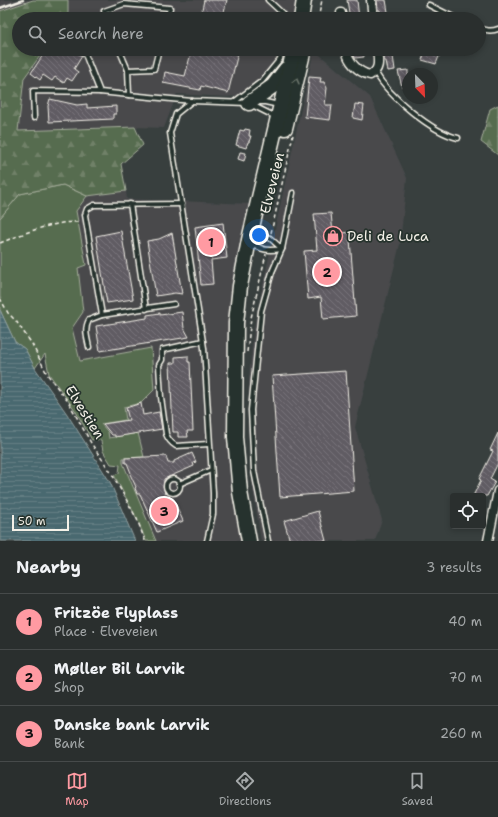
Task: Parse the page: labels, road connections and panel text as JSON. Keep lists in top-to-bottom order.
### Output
{
  "streets": {
    "highway": ["Elveveien"],
    "path": ["Elvestien"]
  },
  "places": {
    "shop": ["Deli de Luca"]
  },
  "scale_bar": "50 m",
  "north": "bottom right",
  "page": {
    "search": "Search here",
    "pins": ["1", "2", "3"],
    "scale": "50 m",
    "heading": ["Nearby", "3 results"],
    "list": [
      {
        "mark": "1",
        "name": "Fritzöe Flyplass",
        "note": "Place · Elveveien",
        "value": "40 m"
      },
      {
        "mark": "2",
        "name": "Møller Bil Larvik",
        "note": "Shop",
        "value": "70 m"
      },
      {
        "mark": "3",
        "name": "Danske bank Larvik",
        "note": "Bank",
        "value": "260 m"
      }
    ],
    "nav": ["Map", "Directions", "Saved"]
  }
}
